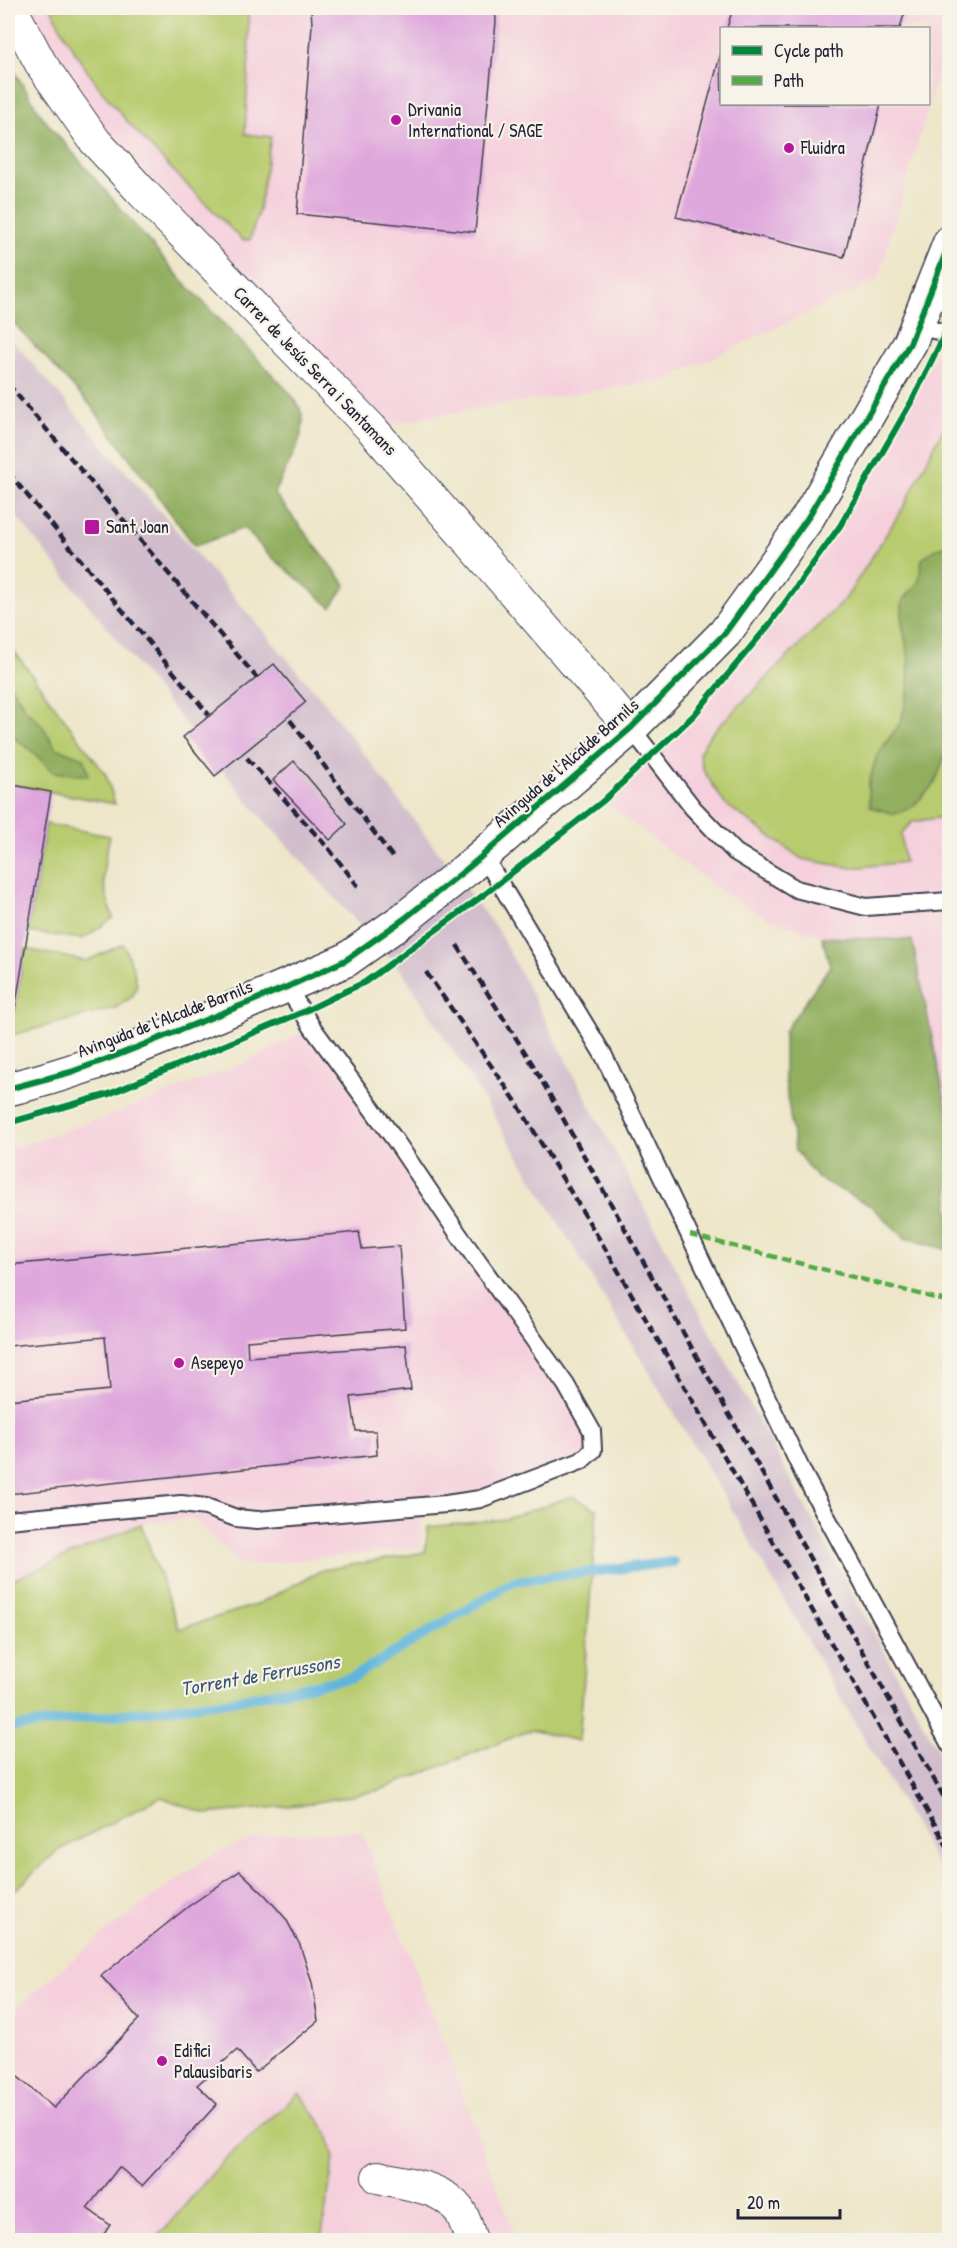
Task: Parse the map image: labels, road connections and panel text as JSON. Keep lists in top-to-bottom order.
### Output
{
  "streets": {
    "street": ["Carrer de Jesús Serra i Santamans", "Avinguda de l'Alcalde Barnils"]
  },
  "crossings": [
    ["Carrer de Jesús Serra i Santamans", "Avinguda de l'Alcalde Barnils"]
  ],
  "water": ["Torrent de Ferrussons"],
  "places": {
    "other": [
      "Drivania International / SAGE",
      "Fluidra",
      "Asepeyo",
      "Edifici Palausibaris"
    ],
    "transit": ["Sant Joan"]
  },
  "legend": ["Cycle path", "Path"],
  "scale_bar": "20 m"
}
